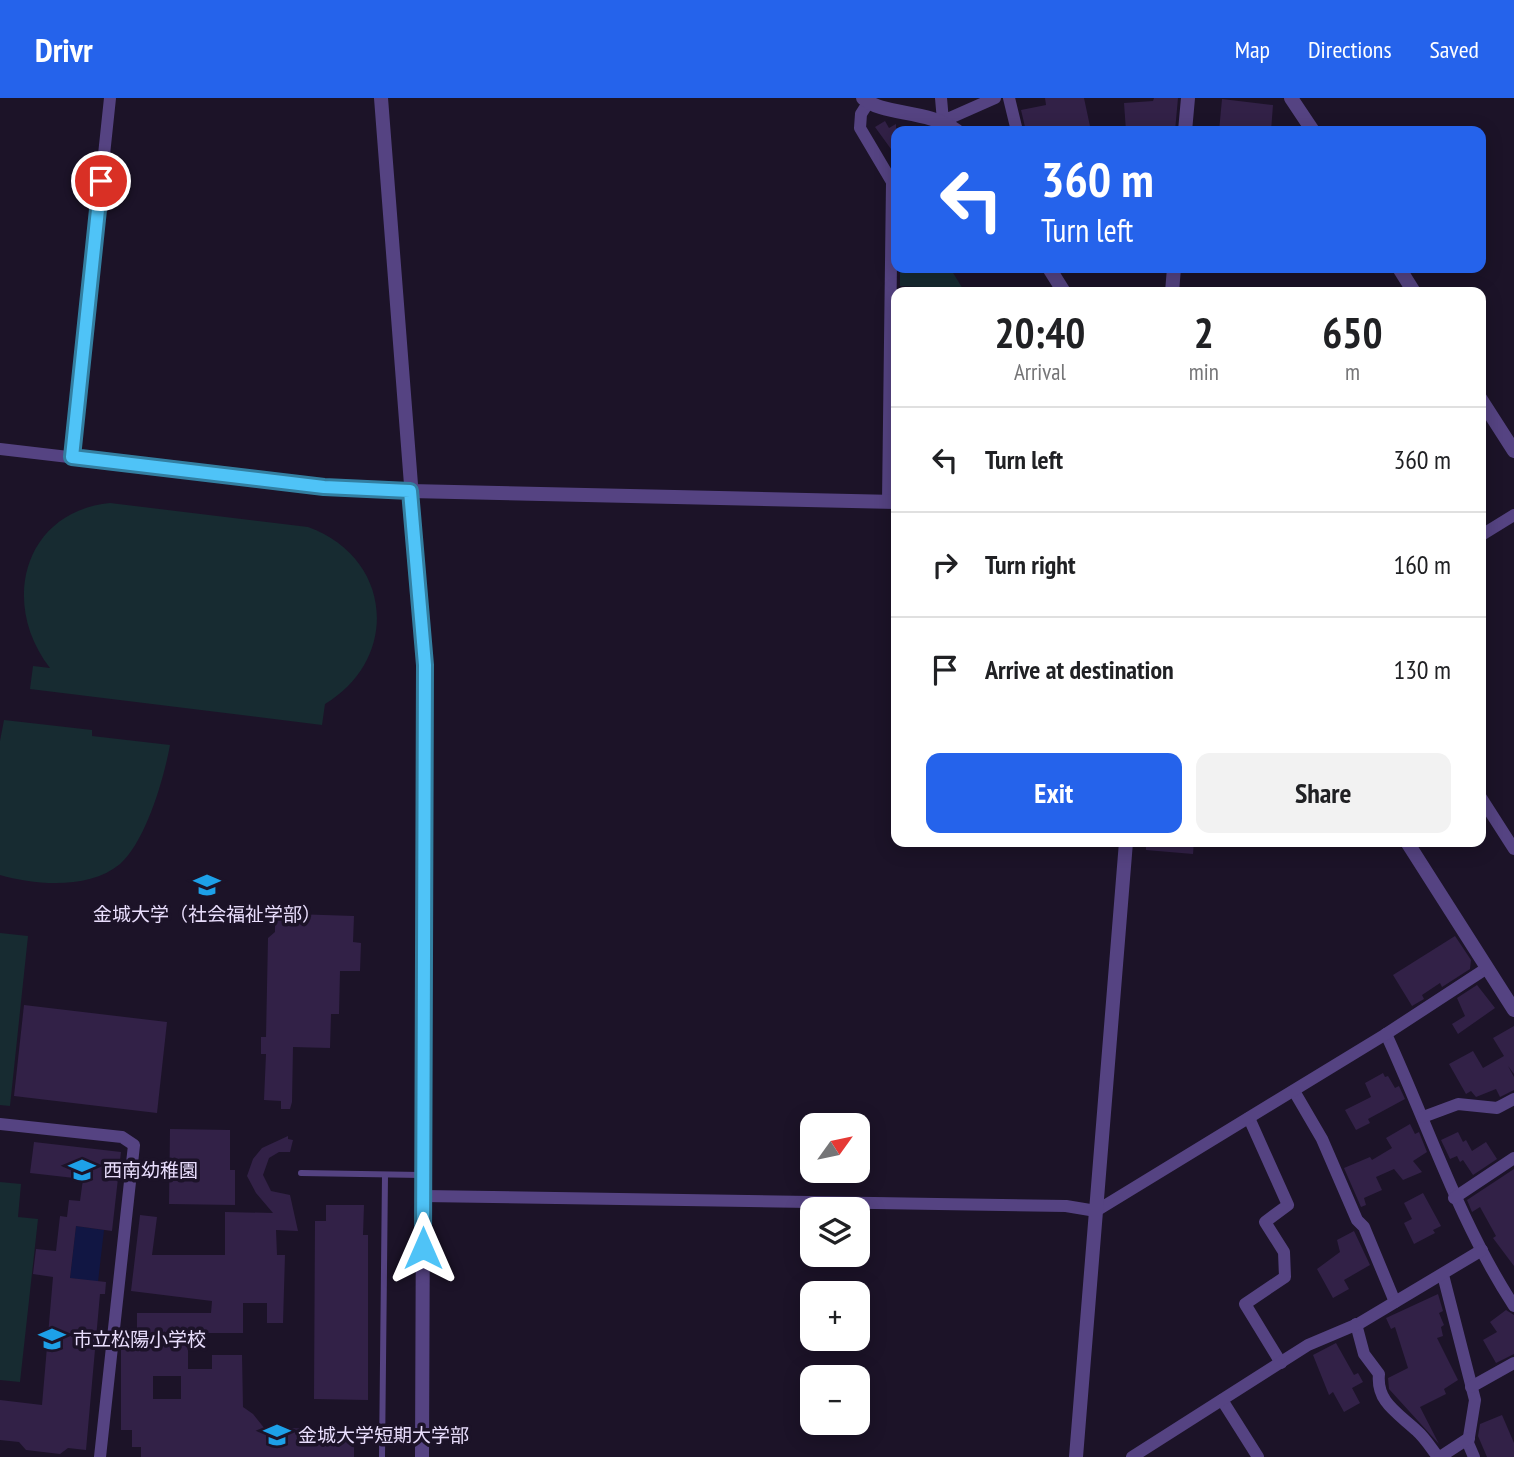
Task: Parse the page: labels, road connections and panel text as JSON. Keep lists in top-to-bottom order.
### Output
{
  "places": {
    "school or university": [
      "金城大学（社会福祉学部）",
      "西南幼稚園",
      "市立松陽小学校",
      "金城大学短期大学部"
    ]
  },
  "north": "top right",
  "page": {
    "header": "Drivr",
    "nav": ["Map", "Directions", "Saved"],
    "turn": ["360 m", "Turn left"],
    "eta": [
      "20:40",
      "Arrival",
      "2",
      "min",
      "650",
      "m"
    ],
    "list": [
      {
        "name": "Turn left",
        "value": "360 m"
      },
      {
        "name": "Turn right",
        "value": "160 m"
      },
      {
        "name": "Arrive at destination",
        "value": "130 m"
      }
    ],
    "buttons": ["Exit", "Share"],
    "map_buttons": ["+", "−"]
  }
}
